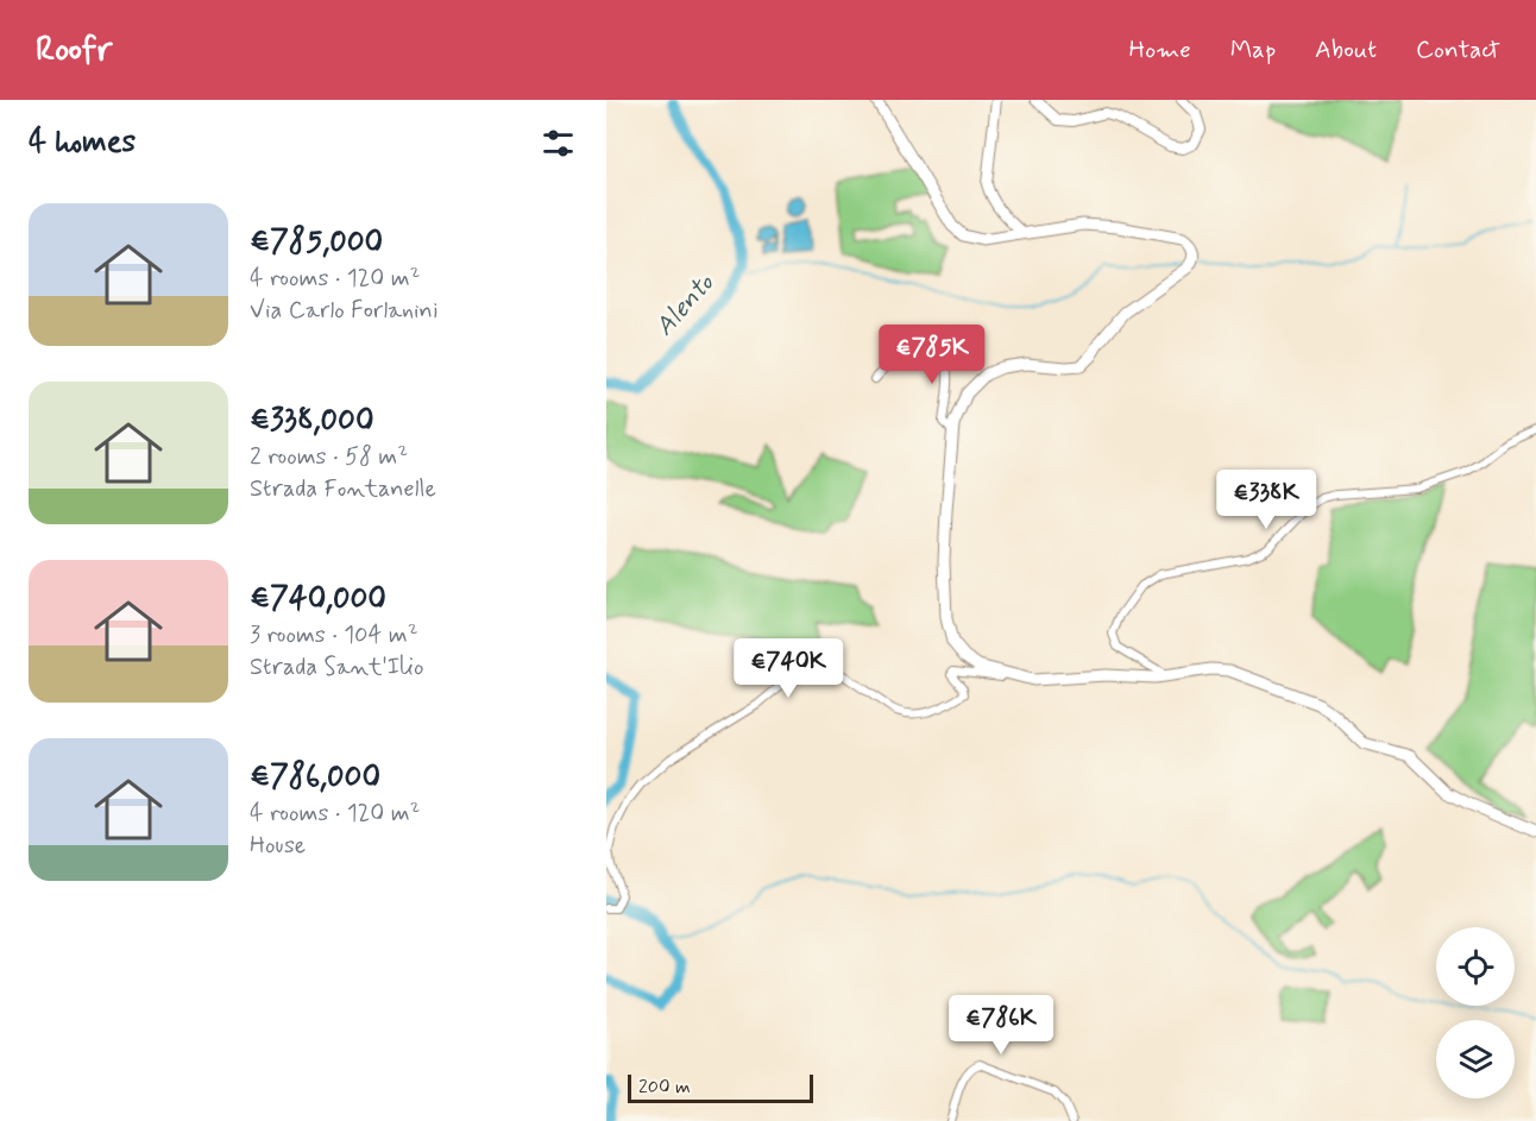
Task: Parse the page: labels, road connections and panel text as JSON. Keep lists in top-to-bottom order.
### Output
{
  "water": ["Alento"],
  "scale_bar": "200 m",
  "page": {
    "header": "Roofr",
    "nav": [
      "Home",
      "Map",
      "About",
      "Contact"
    ],
    "heading": "4 homes",
    "list": [
      {
        "name": "€785,000",
        "note": "4 rooms · 120 m² · Via Carlo Forlanini"
      },
      {
        "name": "€338,000",
        "note": "2 rooms · 58 m² · Strada Fontanelle"
      },
      {
        "name": "€740,000",
        "note": "3 rooms · 104 m² · Strada Sant'Ilio"
      },
      {
        "name": "€786,000",
        "note": "4 rooms · 120 m² · House"
      }
    ],
    "price": [
      "€785K",
      "€338K",
      "€740K",
      "€786K"
    ],
    "scale": "200 m"
  }
}
